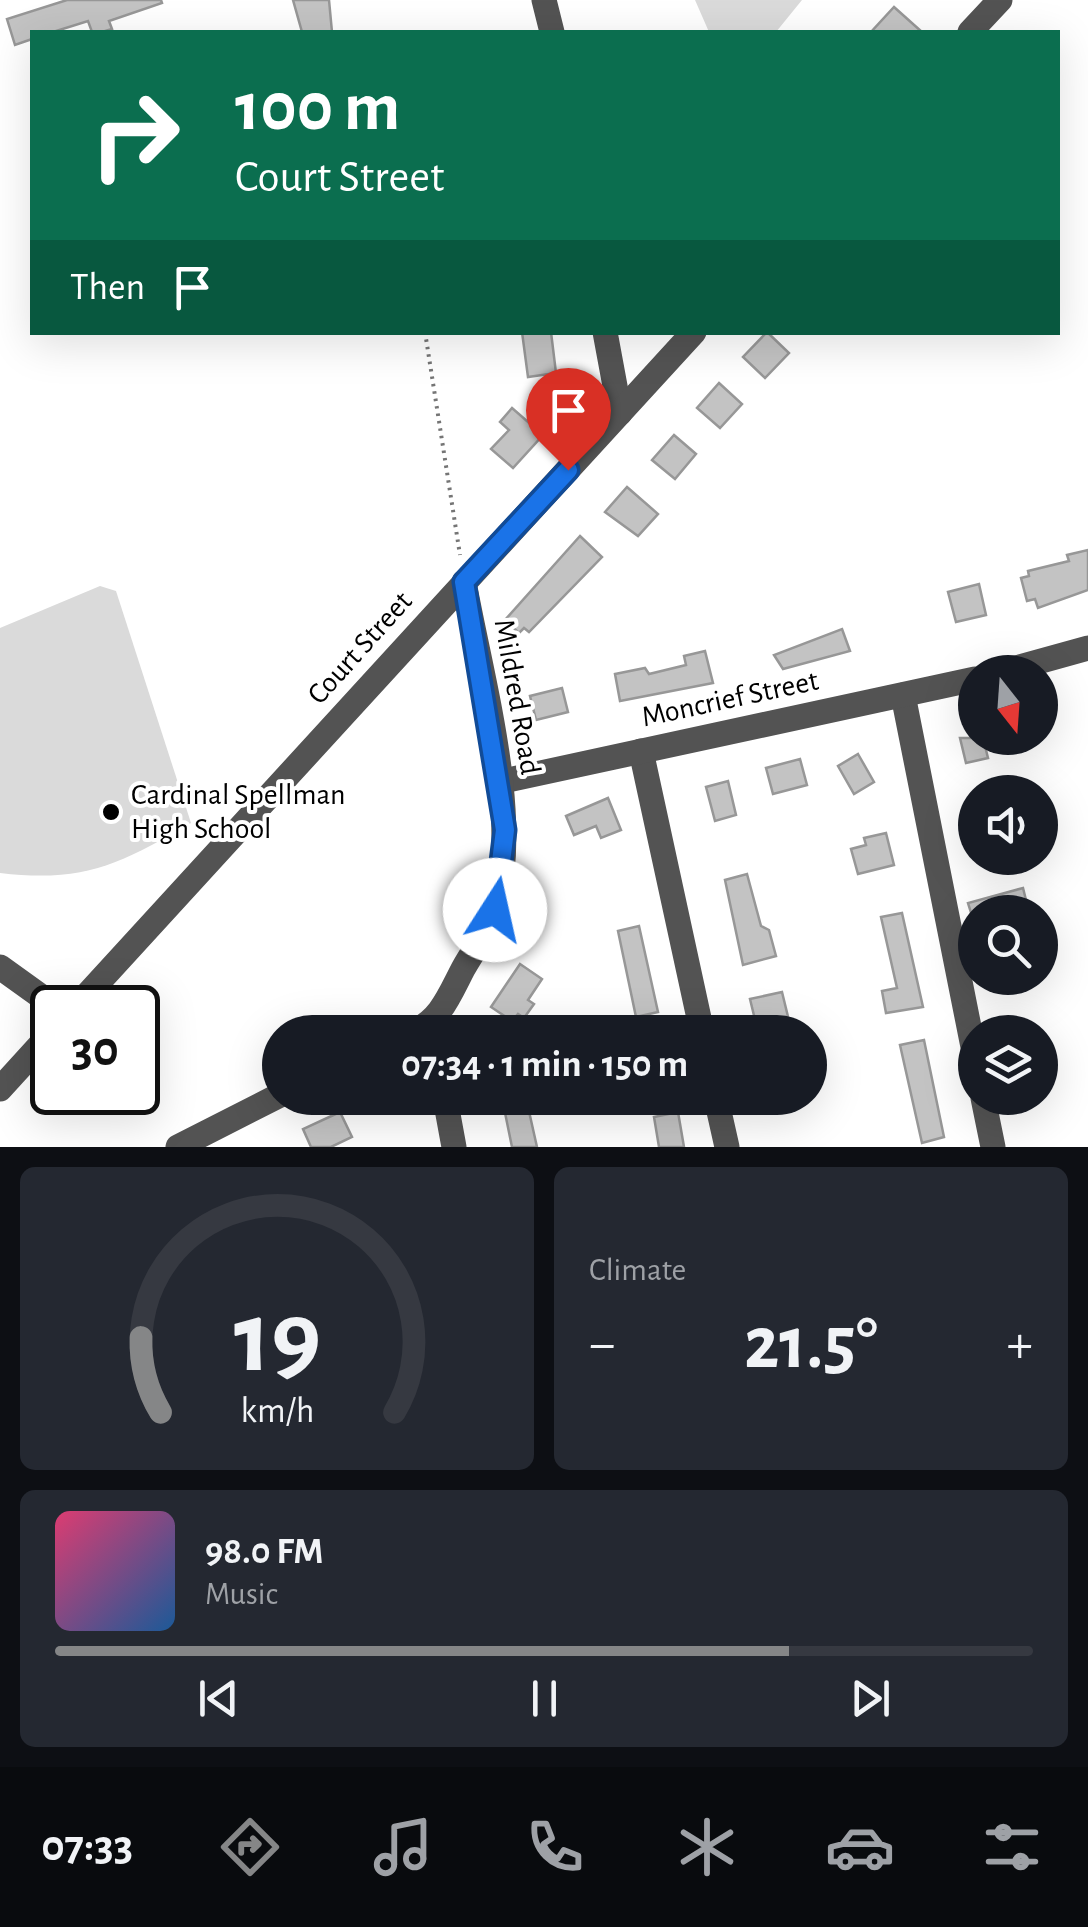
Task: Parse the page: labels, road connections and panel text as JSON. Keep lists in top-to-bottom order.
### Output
{
  "streets": {
    "street": ["Court Street", "Mildred Road", "Moncrief Street"]
  },
  "crossings": [
    ["Court Street", "Mildred Road"],
    ["Mildred Road", "Moncrief Street"]
  ],
  "places": ["Cardinal Spellman High School"],
  "north": "bottom",
  "page": {
    "turn": ["100 m", "Court Street"],
    "then": "Then",
    "limit": "30",
    "trip": "07:34 · 1 min · 150 m",
    "tile": "Climate",
    "heat": ["−", "21.5°", "+"],
    "song": ["98.0 FM", "Music"],
    "tabs": "07:33",
    "gauge": ["19", "km/h"]
  }
}
